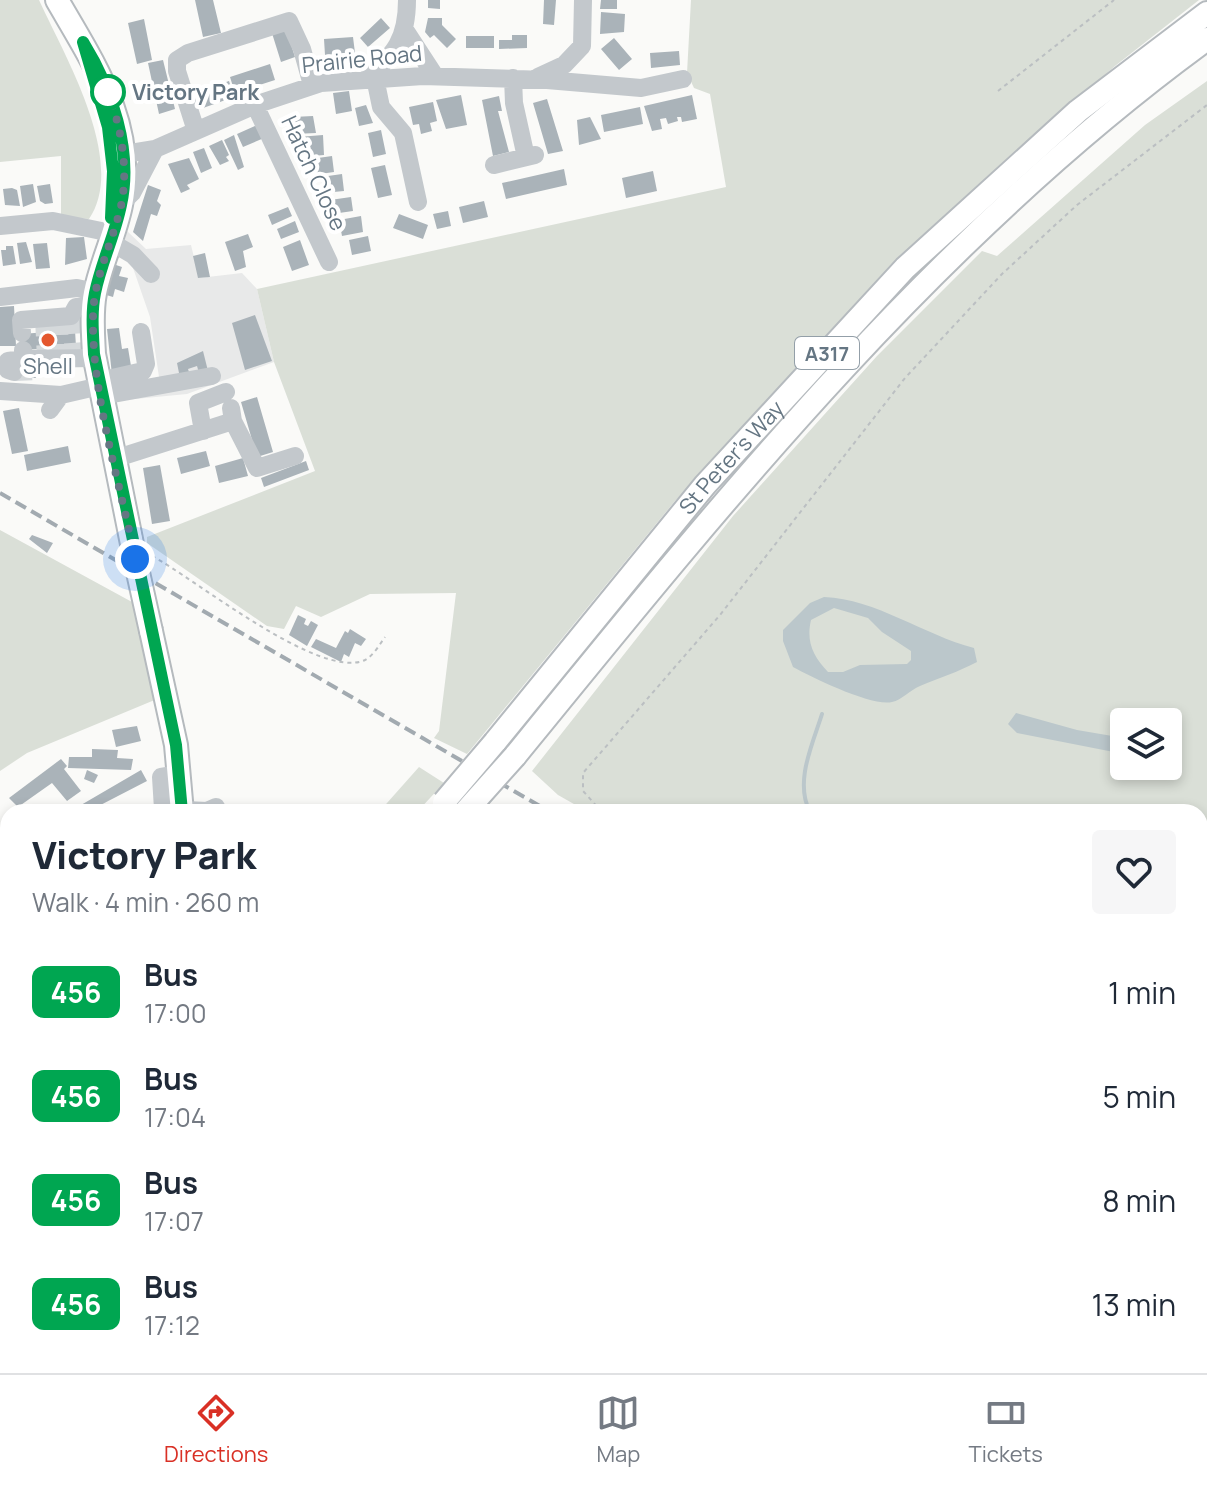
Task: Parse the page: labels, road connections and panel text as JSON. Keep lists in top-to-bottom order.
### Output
{
  "streets": {
    "main road": ["A317", "St Peter's Way"],
    "street": ["Prairie Road", "Hatch Close"]
  },
  "crossings": [
    ["Prairie Road", "Hatch Close"]
  ],
  "places": ["Victory Park", "Shell"],
  "lines": ["bus line 456"],
  "page": {
    "heading": ["Victory Park", "Walk · 4 min · 260 m"],
    "list": [
      {
        "mark": "456",
        "name": "Bus",
        "note": "17:00",
        "value": "1 min"
      },
      {
        "mark": "456",
        "name": "Bus",
        "note": "17:04",
        "value": "5 min"
      },
      {
        "mark": "456",
        "name": "Bus",
        "note": "17:07",
        "value": "8 min"
      },
      {
        "mark": "456",
        "name": "Bus",
        "note": "17:12",
        "value": "13 min"
      }
    ],
    "tabs": ["Directions", "Map", "Tickets"]
  }
}
